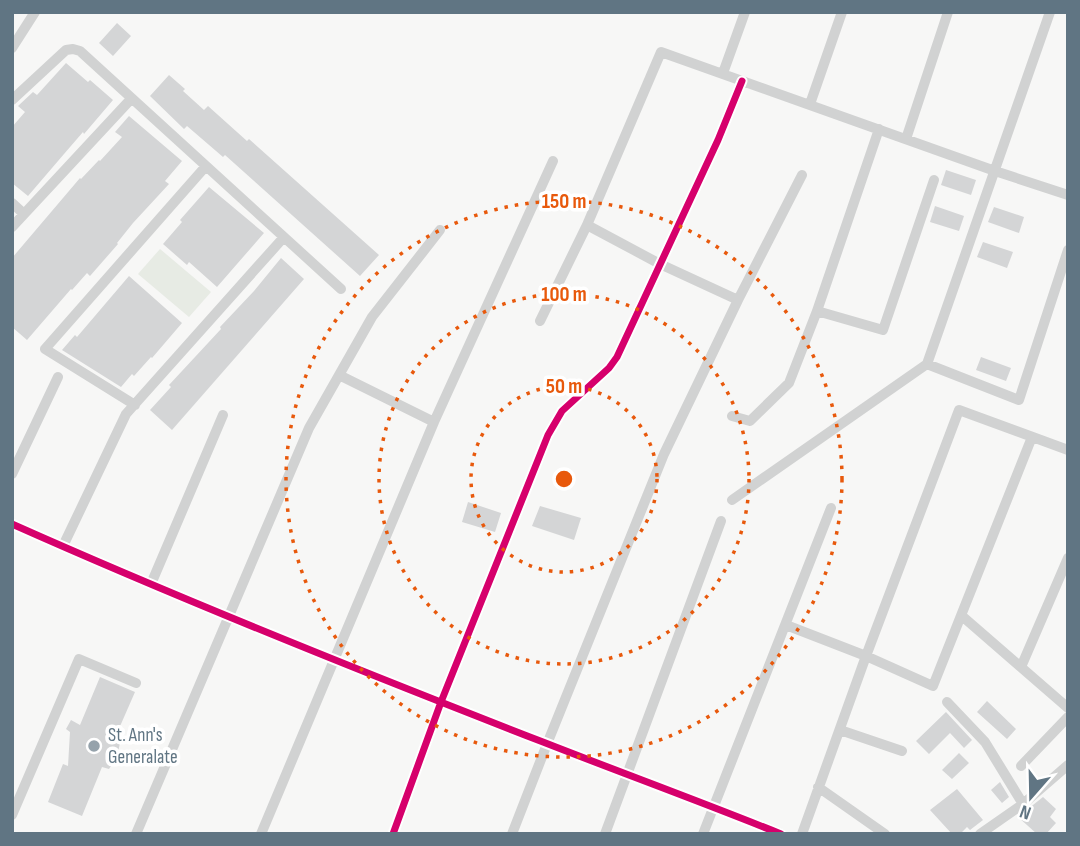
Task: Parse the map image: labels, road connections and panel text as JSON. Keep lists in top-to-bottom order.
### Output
{
  "places": ["St. Ann's Generalate"],
  "north": "bottom",
  "rings": ["150 m", "100 m", "50 m"]
}
